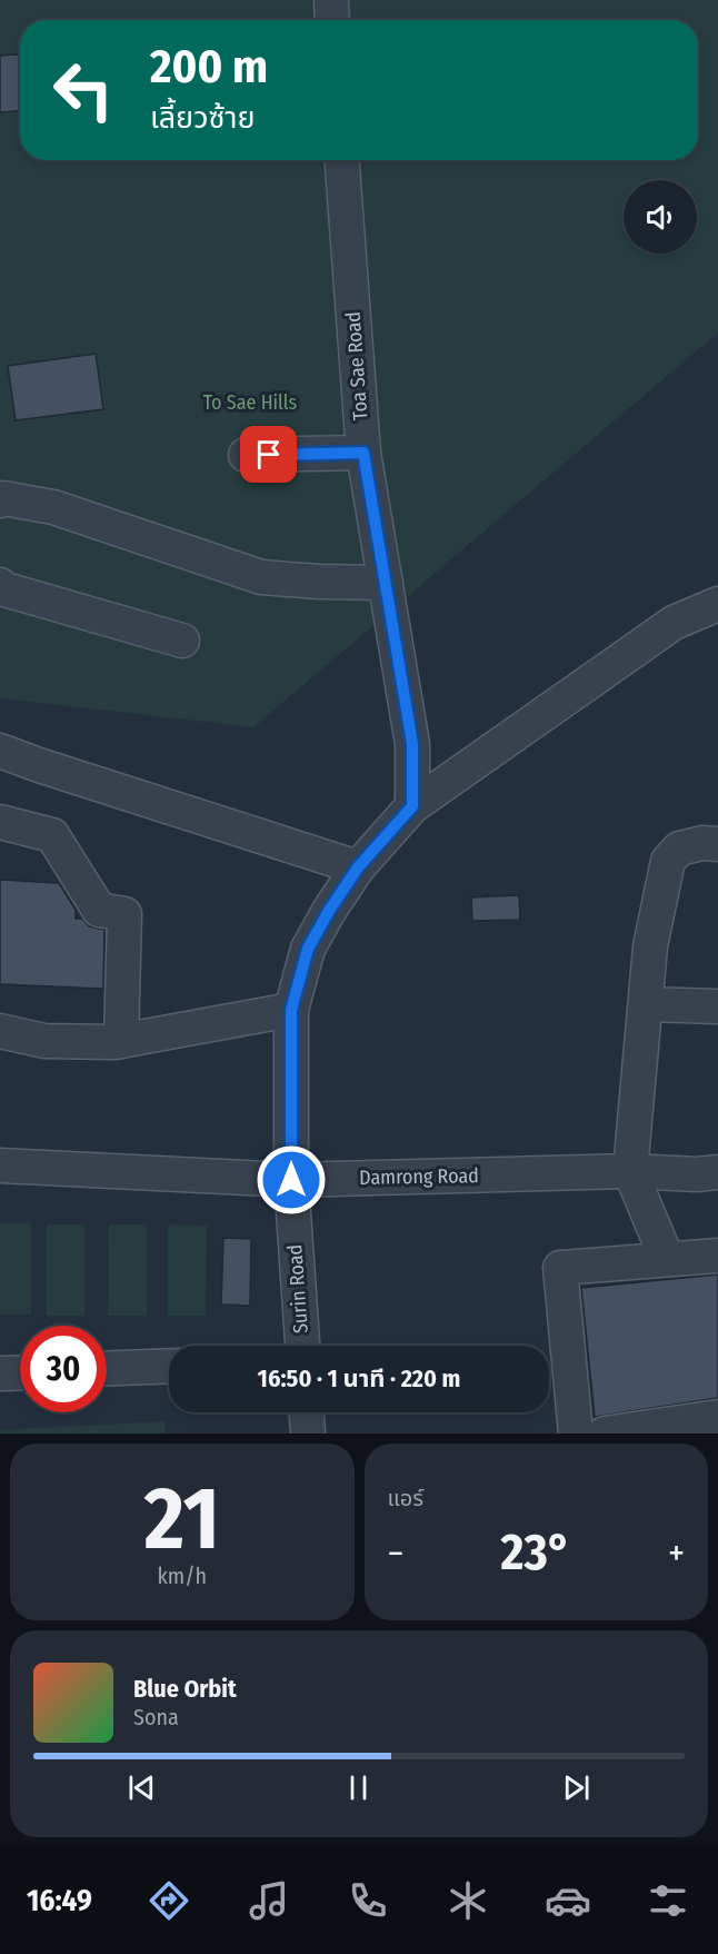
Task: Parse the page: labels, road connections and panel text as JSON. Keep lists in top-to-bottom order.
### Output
{
  "streets": {
    "street": ["Toa Sae Road", "Damrong Road", "Surin Road"]
  },
  "crossings": [
    ["Damrong Road", "Surin Road"]
  ],
  "parks": ["To Sae Hills"],
  "page": {
    "turn": ["200 m", "เลี้ยวซ้าย"],
    "limit": "30",
    "trip": "16:50 · 1 นาที · 220 m",
    "tile": [
      ["21", "km/h"],
      "แอร์"
    ],
    "heat": ["−", "23°", "+"],
    "song": ["Blue Orbit", "Sona"],
    "tabs": "16:49"
  }
}
